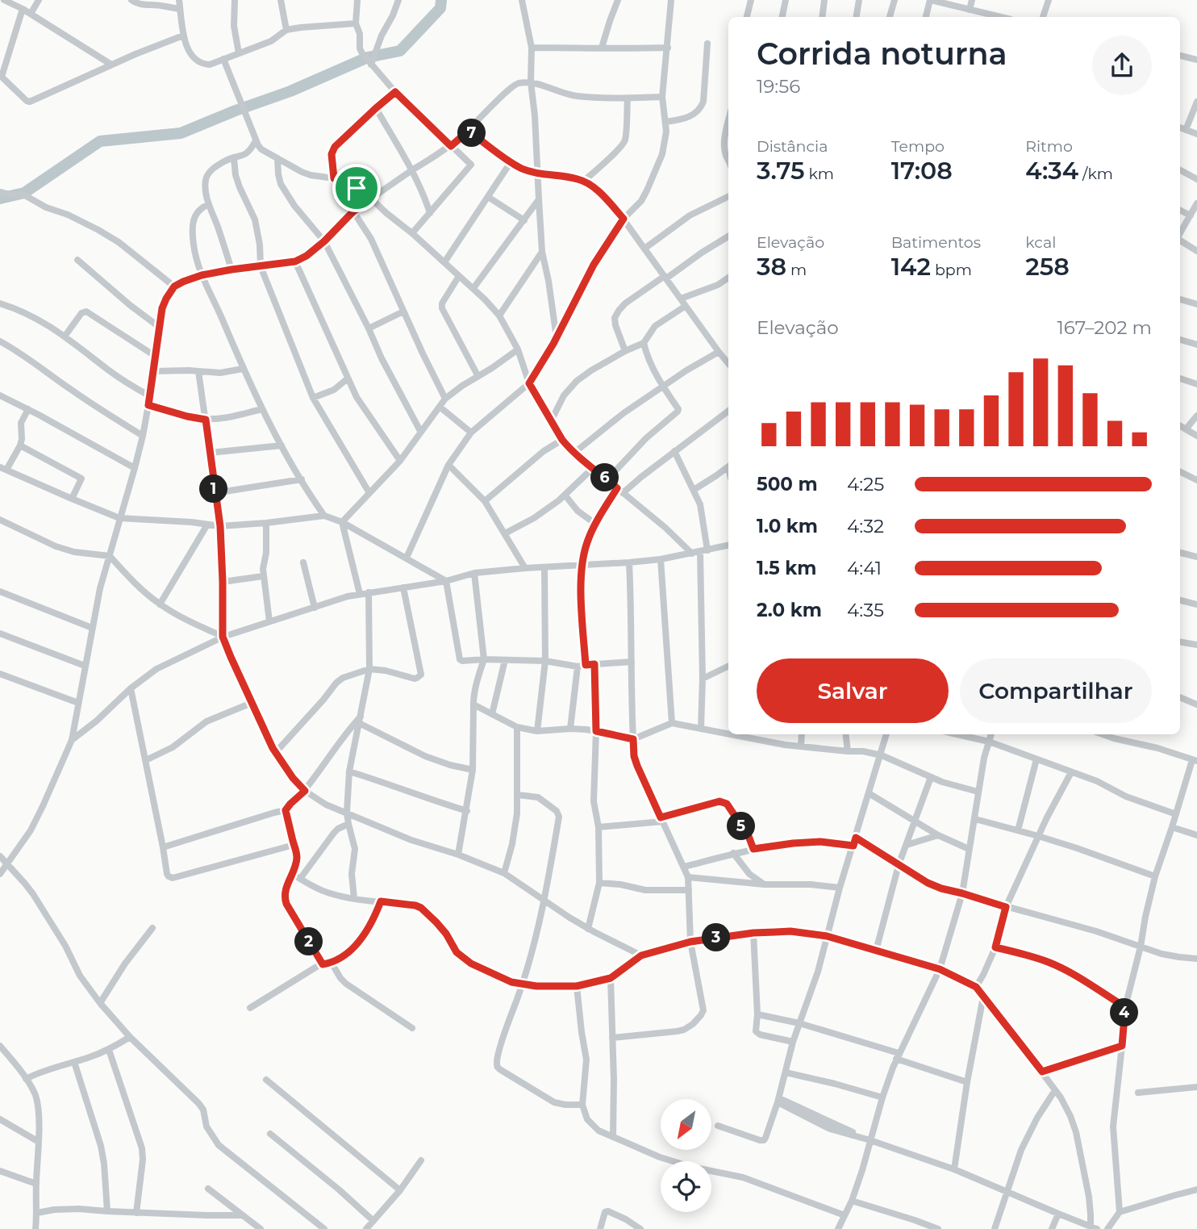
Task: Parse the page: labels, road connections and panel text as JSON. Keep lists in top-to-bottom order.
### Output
{
  "north": "bottom left",
  "page": {
    "heading": ["Corrida noturna", "19:56"],
    "stats": [
      ["Distância", "3.75 km"],
      ["Tempo", "17:08"],
      ["Ritmo", "4:34 /km"],
      ["Elevação", "38 m"],
      ["Batimentos", "142 bpm"],
      ["kcal", "258"]
    ],
    "pins": [
      "7",
      "6",
      "1",
      "5",
      "3",
      "2",
      "4"
    ],
    "chart": ["Elevação", "167–202 m"],
    "list": [
      {
        "name": "500 m",
        "note": "4:25"
      },
      {
        "name": "1.0 km",
        "note": "4:32"
      },
      {
        "name": "1.5 km",
        "note": "4:41"
      },
      {
        "name": "2.0 km",
        "note": "4:35"
      }
    ],
    "buttons": ["Salvar", "Compartilhar"]
  }
}
